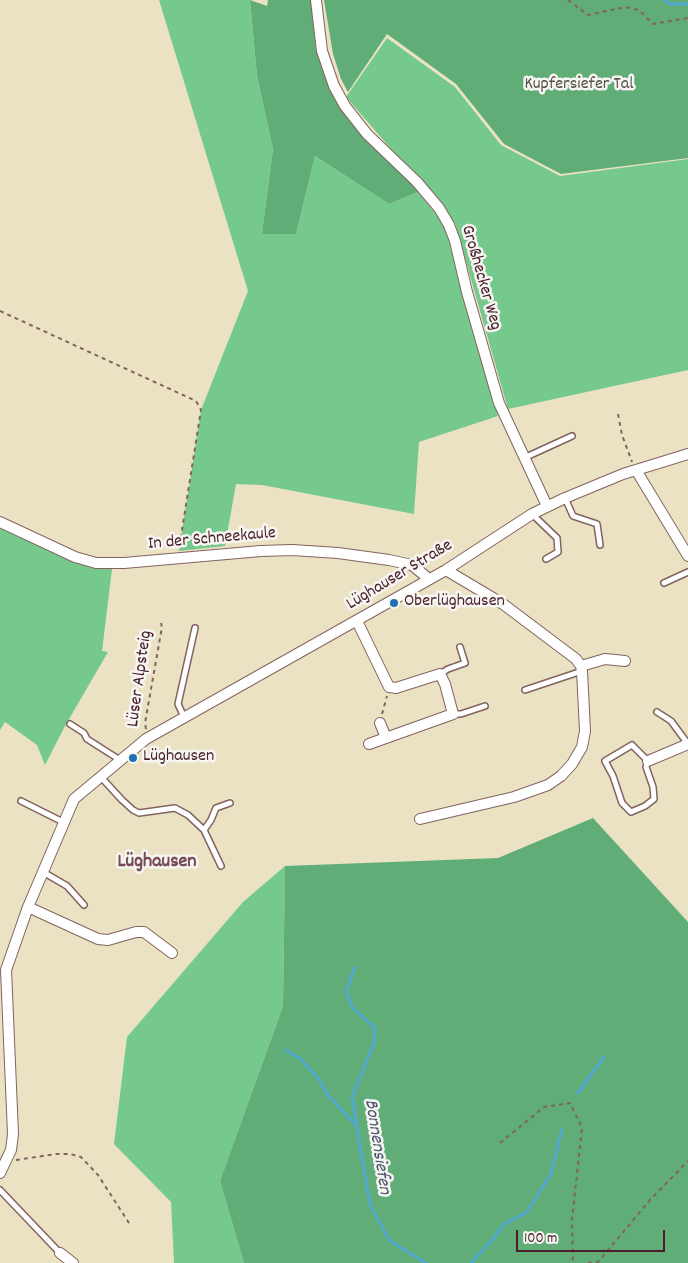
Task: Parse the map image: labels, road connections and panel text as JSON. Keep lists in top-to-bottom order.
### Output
{
  "streets": {
    "street": ["Großhecker Weg", "In der Schneekaule", "Lüghauser Straße"],
    "path": ["Lüser Alpsteig"]
  },
  "crossings": [
    ["Großhecker Weg", "Lüghauser Straße"],
    ["In der Schneekaule", "Lüghauser Straße"],
    ["Lüghauser Straße", "Lüser Alpsteig"]
  ],
  "districts": ["Lüghausen"],
  "water": ["Bonnensiefen"],
  "parks": ["Kupfersiefer Tal"],
  "places": ["Oberlüghausen", "Lüghausen"],
  "scale_bar": "100 m"
}
